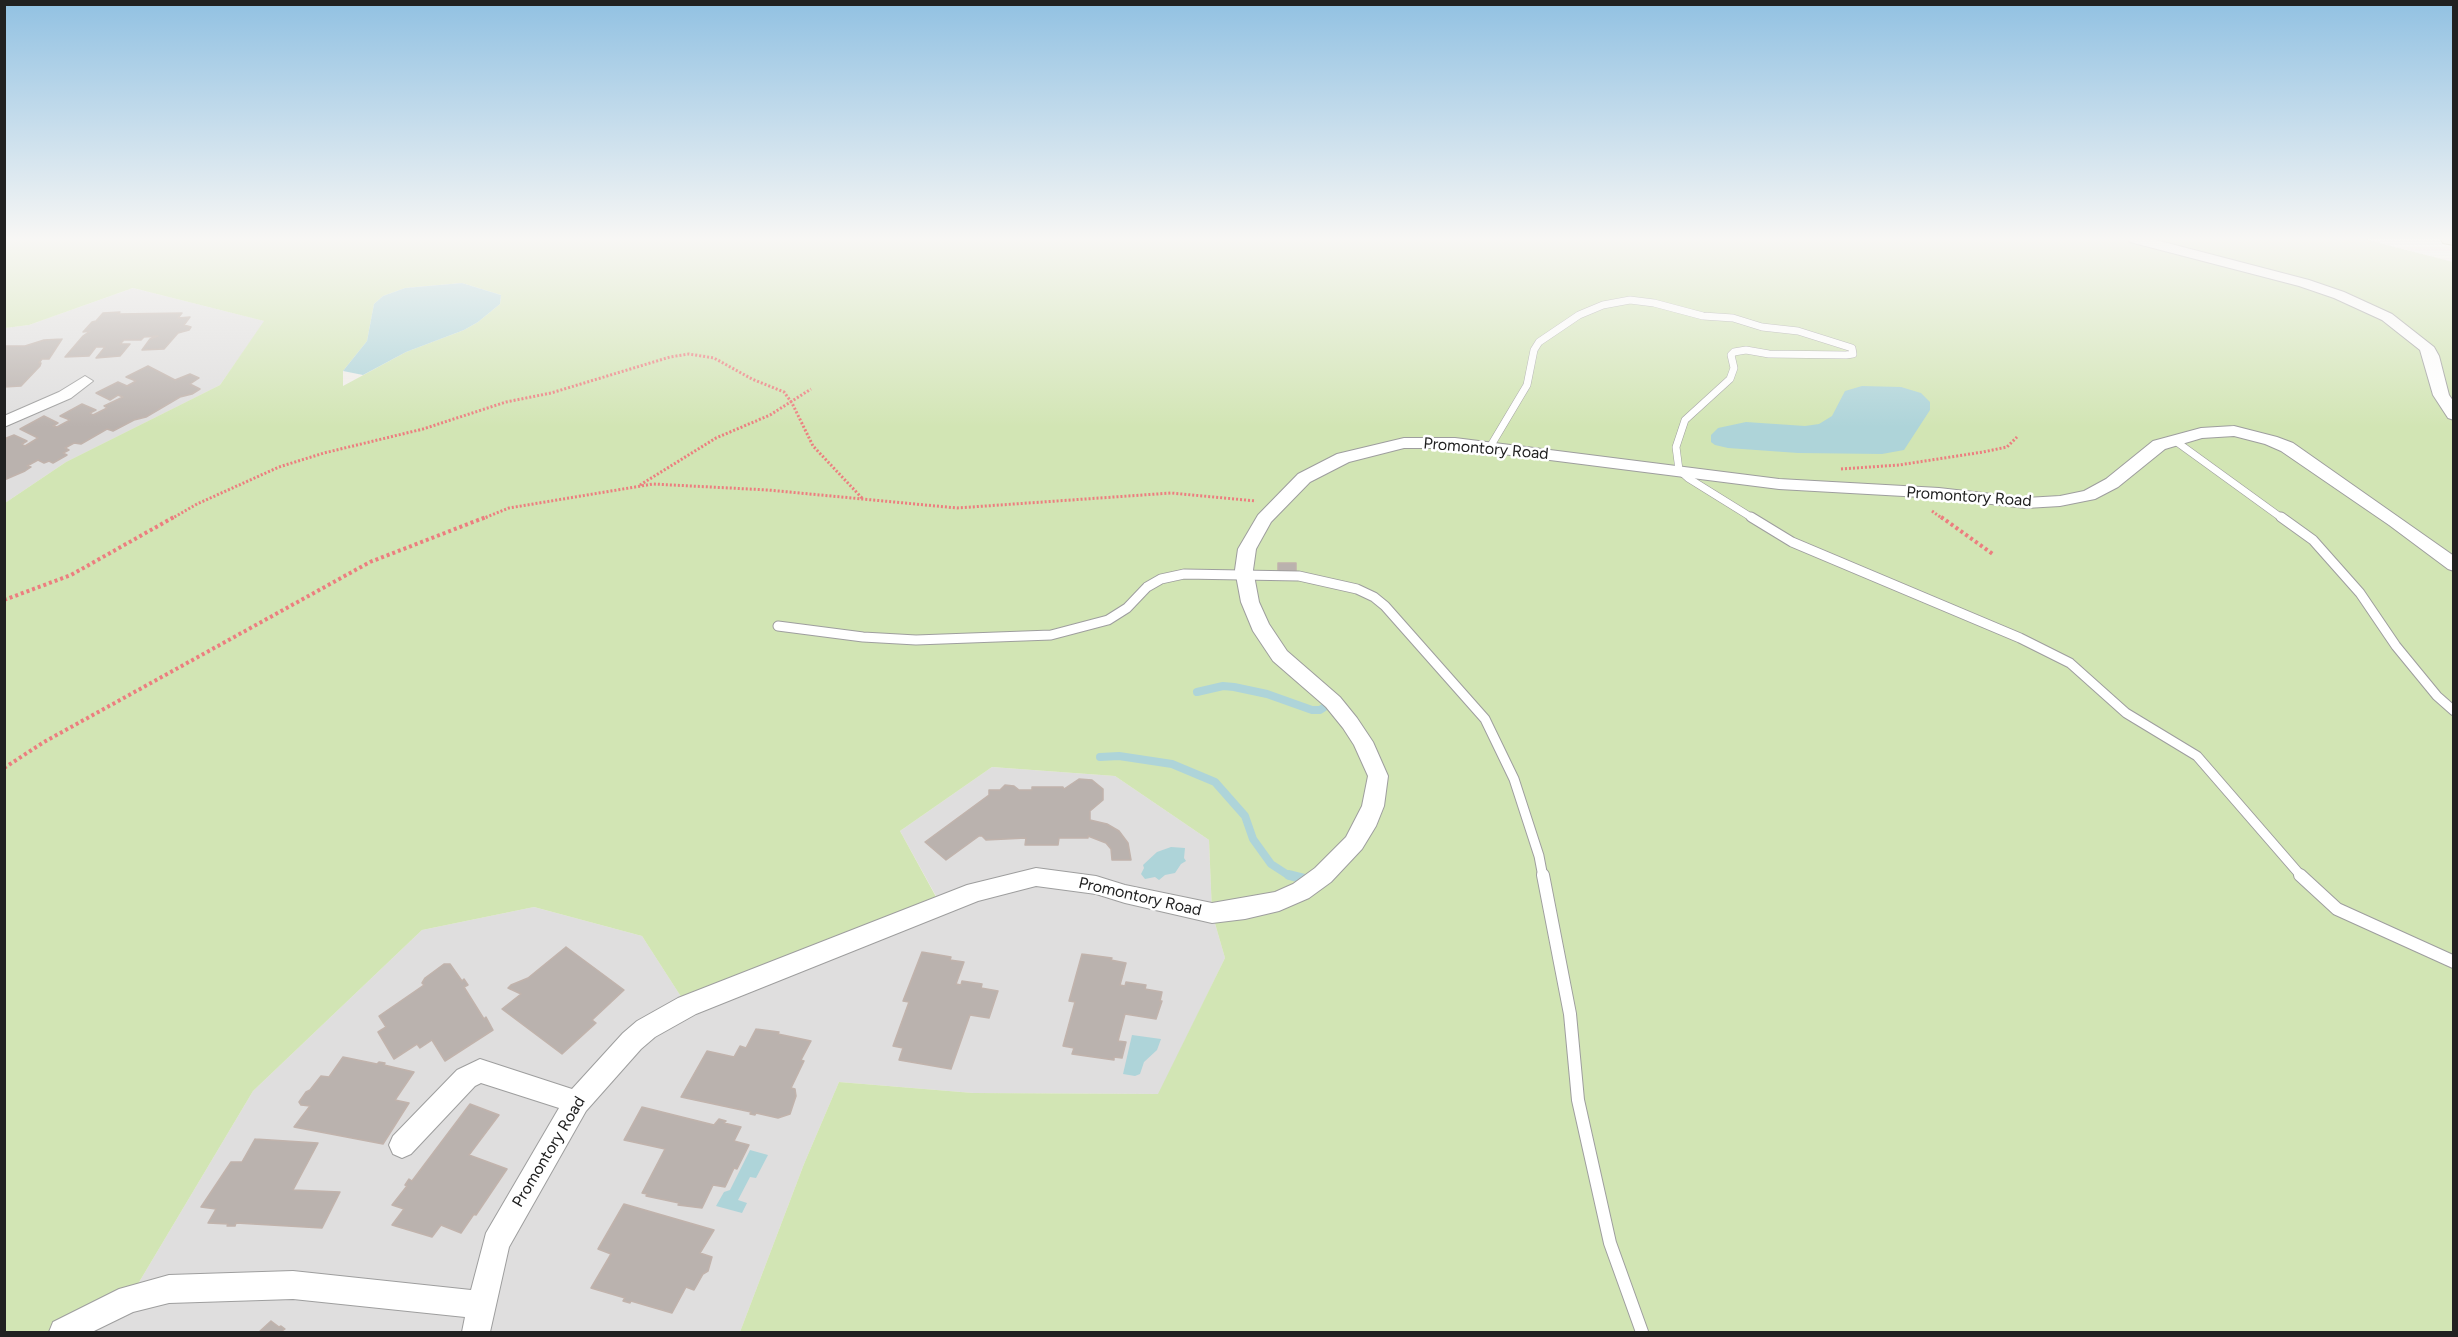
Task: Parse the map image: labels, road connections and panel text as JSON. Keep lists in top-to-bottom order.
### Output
{
  "streets": {
    "street": ["Promontory Road"]
  }
}
